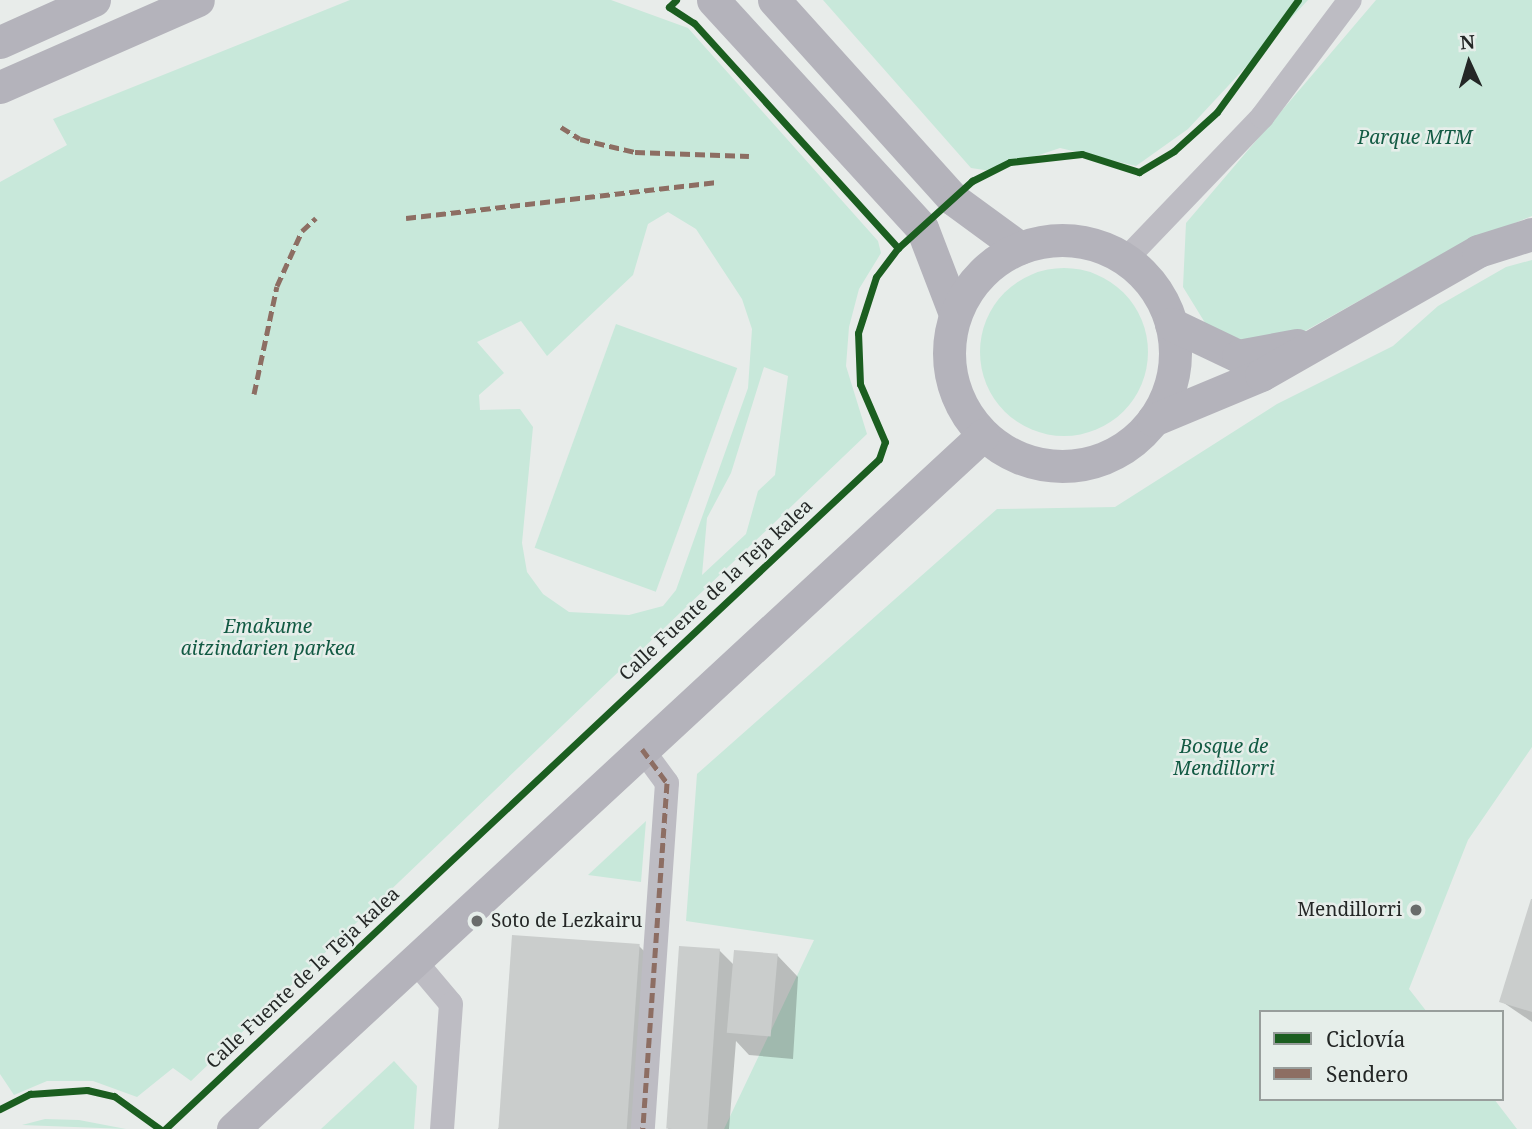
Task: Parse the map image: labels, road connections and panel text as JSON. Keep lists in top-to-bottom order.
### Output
{
  "streets": {
    "cycle path": ["Calle Fuente de la Teja kalea"]
  },
  "parks": ["Parque MTM", "Emakume aitzindarien parkea", "Bosque de Mendillorri"],
  "places": ["Mendillorri", "Soto de Lezkairu"],
  "legend": ["Ciclovía", "Sendero"],
  "north": "top"
}
